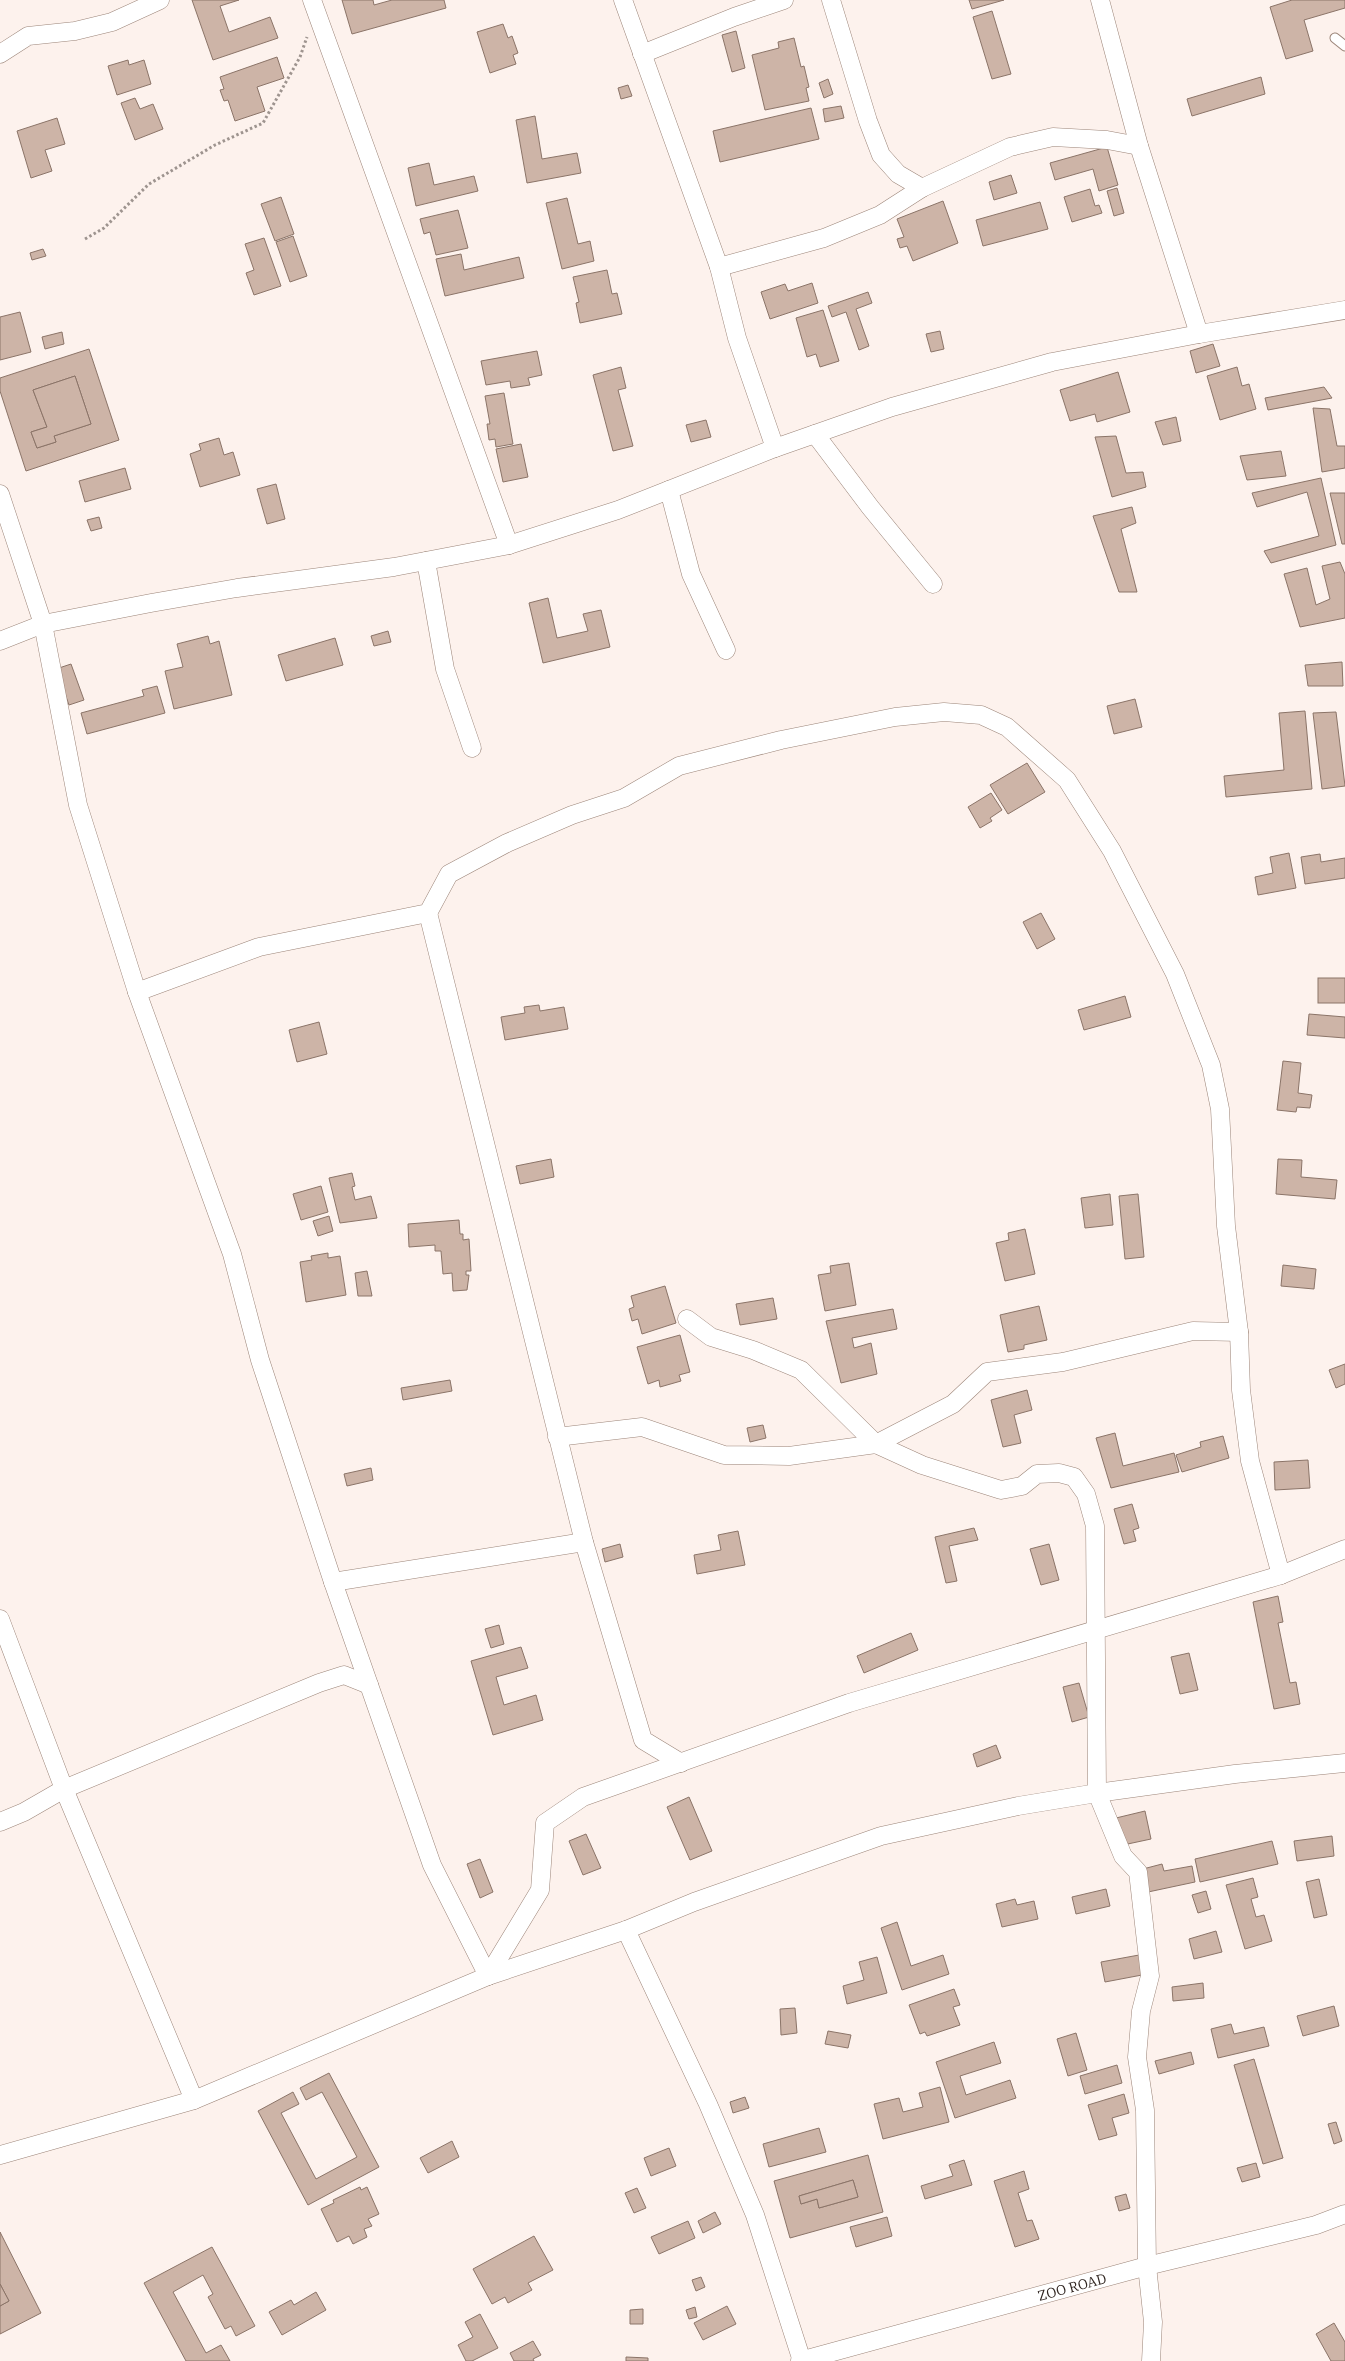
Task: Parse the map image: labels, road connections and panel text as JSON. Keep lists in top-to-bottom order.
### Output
{
  "streets": {
    "street": ["ZOO ROAD"]
  }
}
